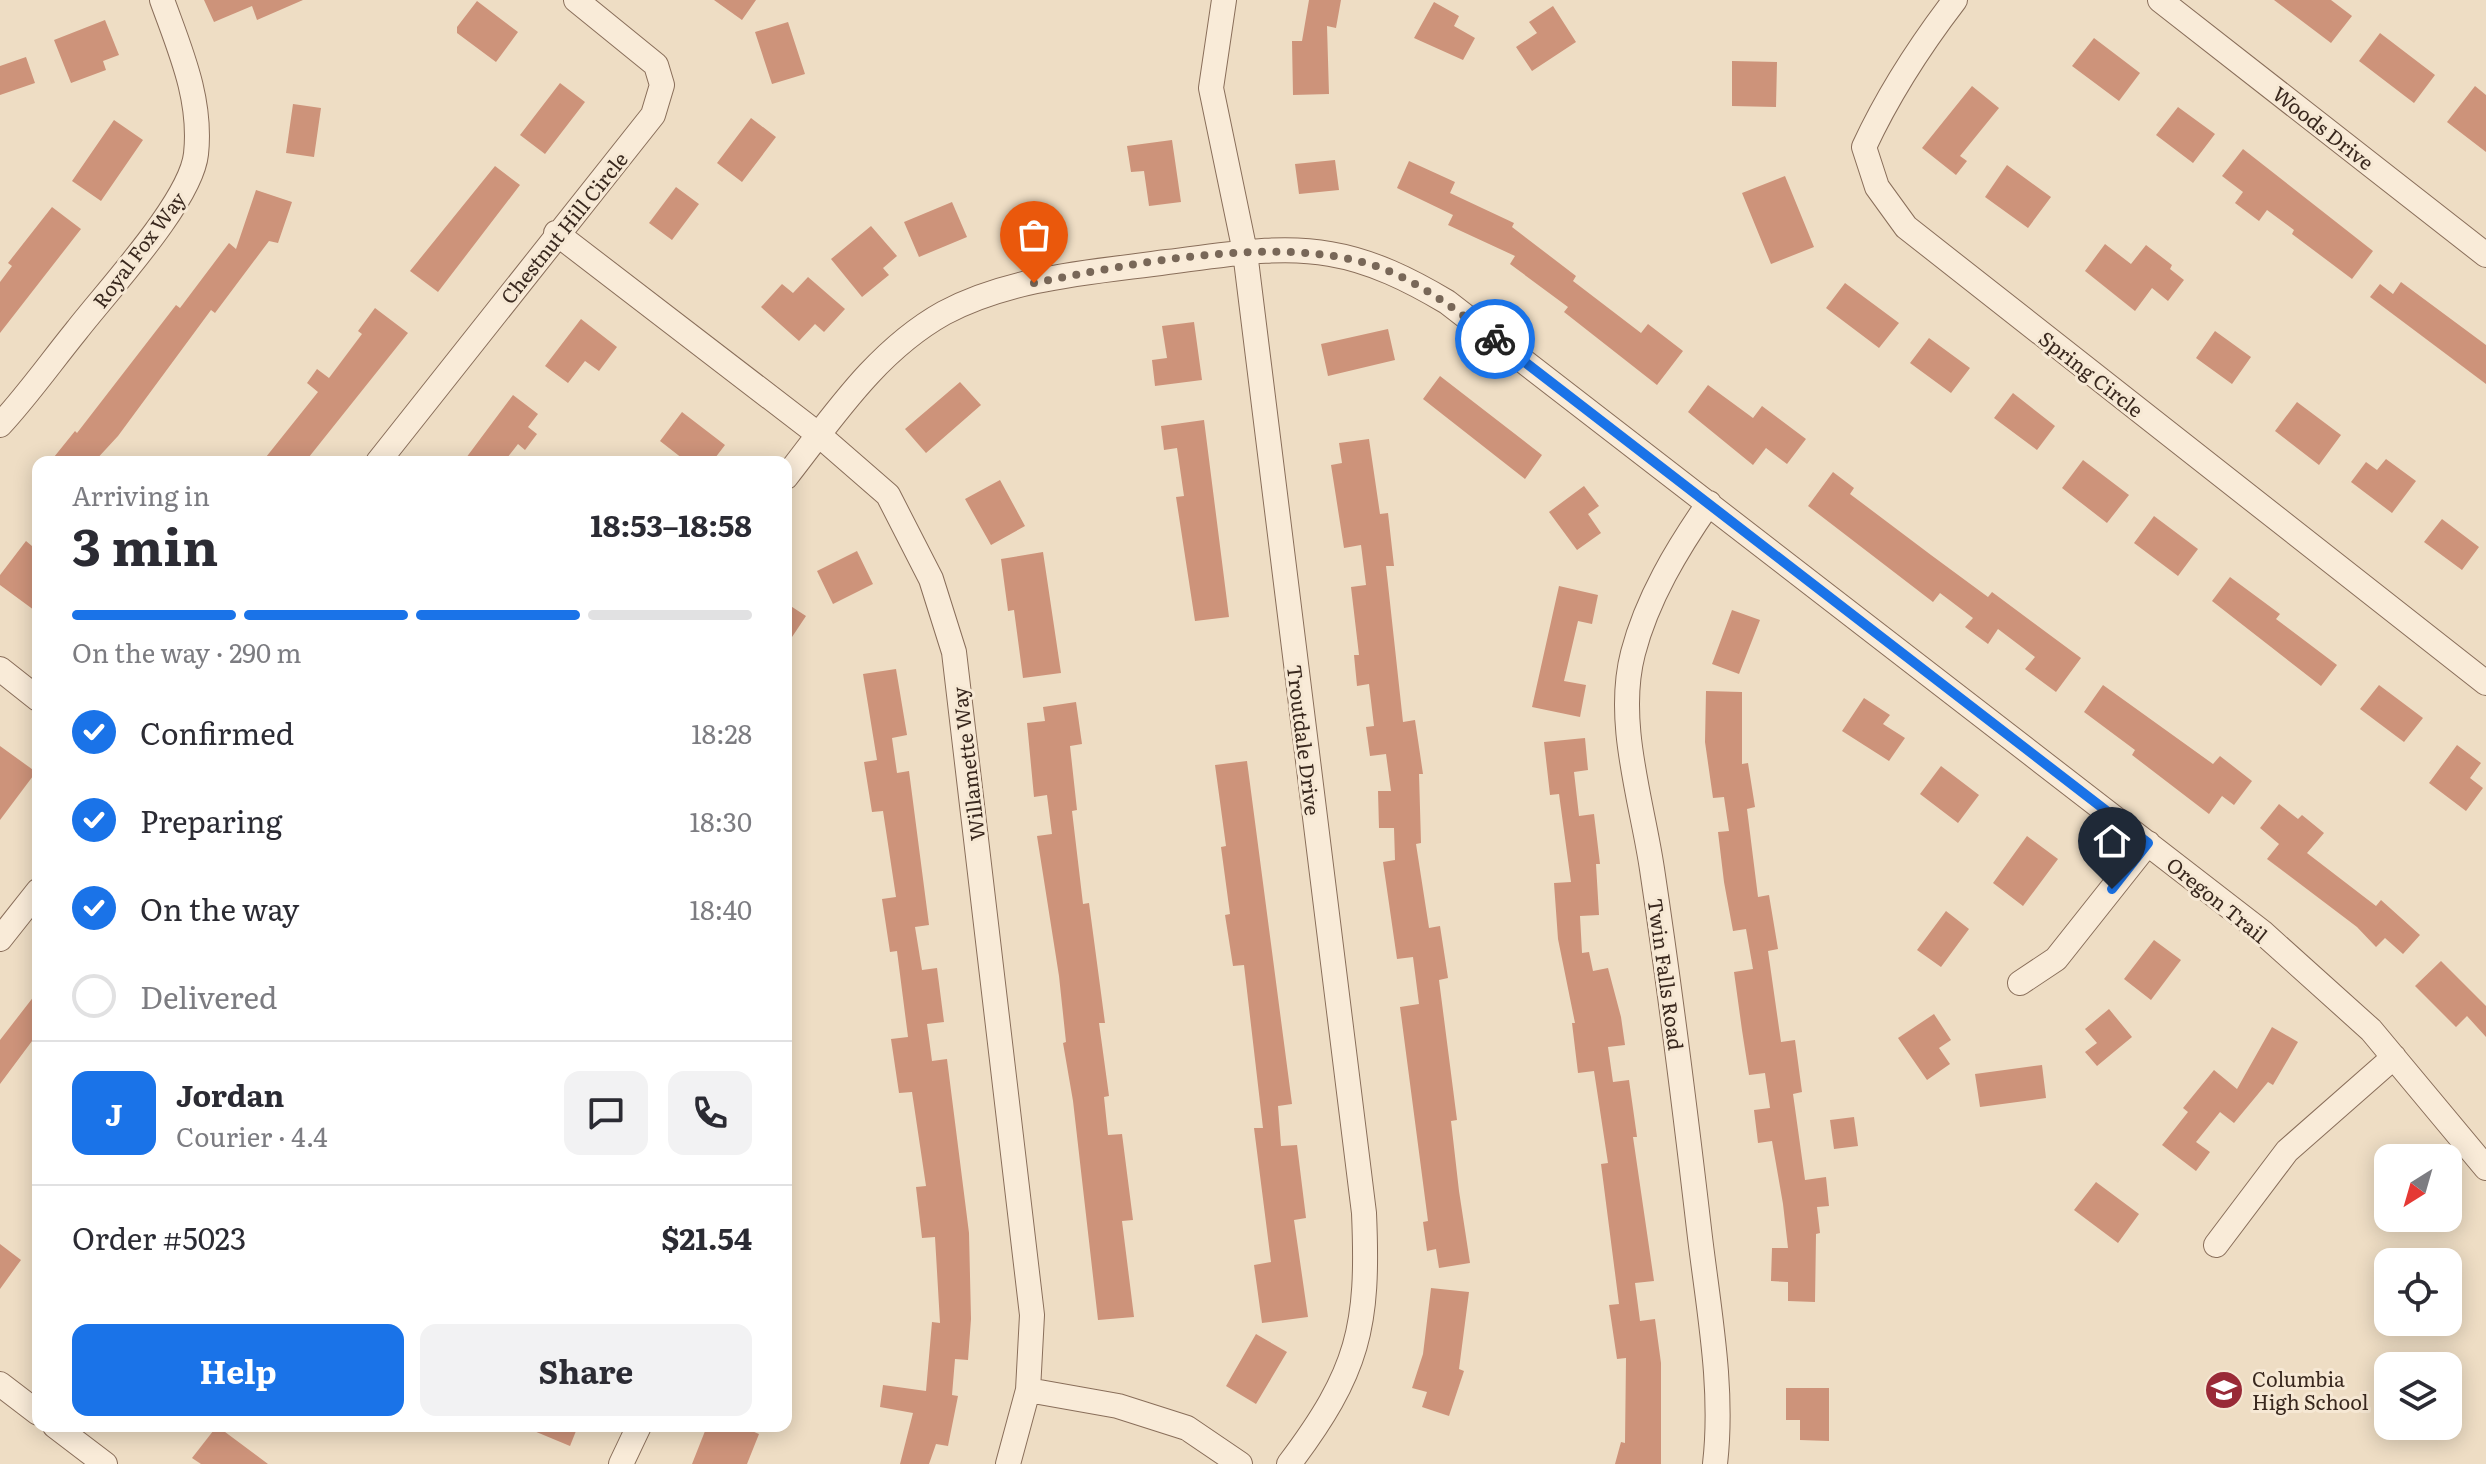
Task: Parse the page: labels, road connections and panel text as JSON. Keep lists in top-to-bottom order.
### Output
{
  "streets": {
    "street": [
      "Woods Drive",
      "Chestnut Hill Circle",
      "Royal Fox Way",
      "Spring Circle",
      "Troutdale Drive",
      "Willamette Way",
      "Oregon Trail",
      "Twin Falls Road"
    ]
  },
  "crossings": [
    ["Chestnut Hill Circle", "Willamette Way"],
    ["Troutdale Drive", "Oregon Trail"],
    ["Willamette Way", "Oregon Trail"],
    ["Oregon Trail", "Twin Falls Road"]
  ],
  "places": {
    "school or university": ["Columbia High School"]
  },
  "north": "bottom left",
  "page": {
    "heading": ["3 min", "Arriving in", "18:53–18:58"],
    "panel": [
      "Jordan",
      "Courier · 4.4",
      "Order #5023",
      "$21.54"
    ],
    "bar": "On the way · 290 m",
    "list": [
      ["Confirmed", "18:28"],
      ["Preparing", "18:30"],
      ["On the way", "18:40"],
      "Delivered"
    ],
    "round": "J",
    "buttons": ["Help", "Share"]
  }
}
